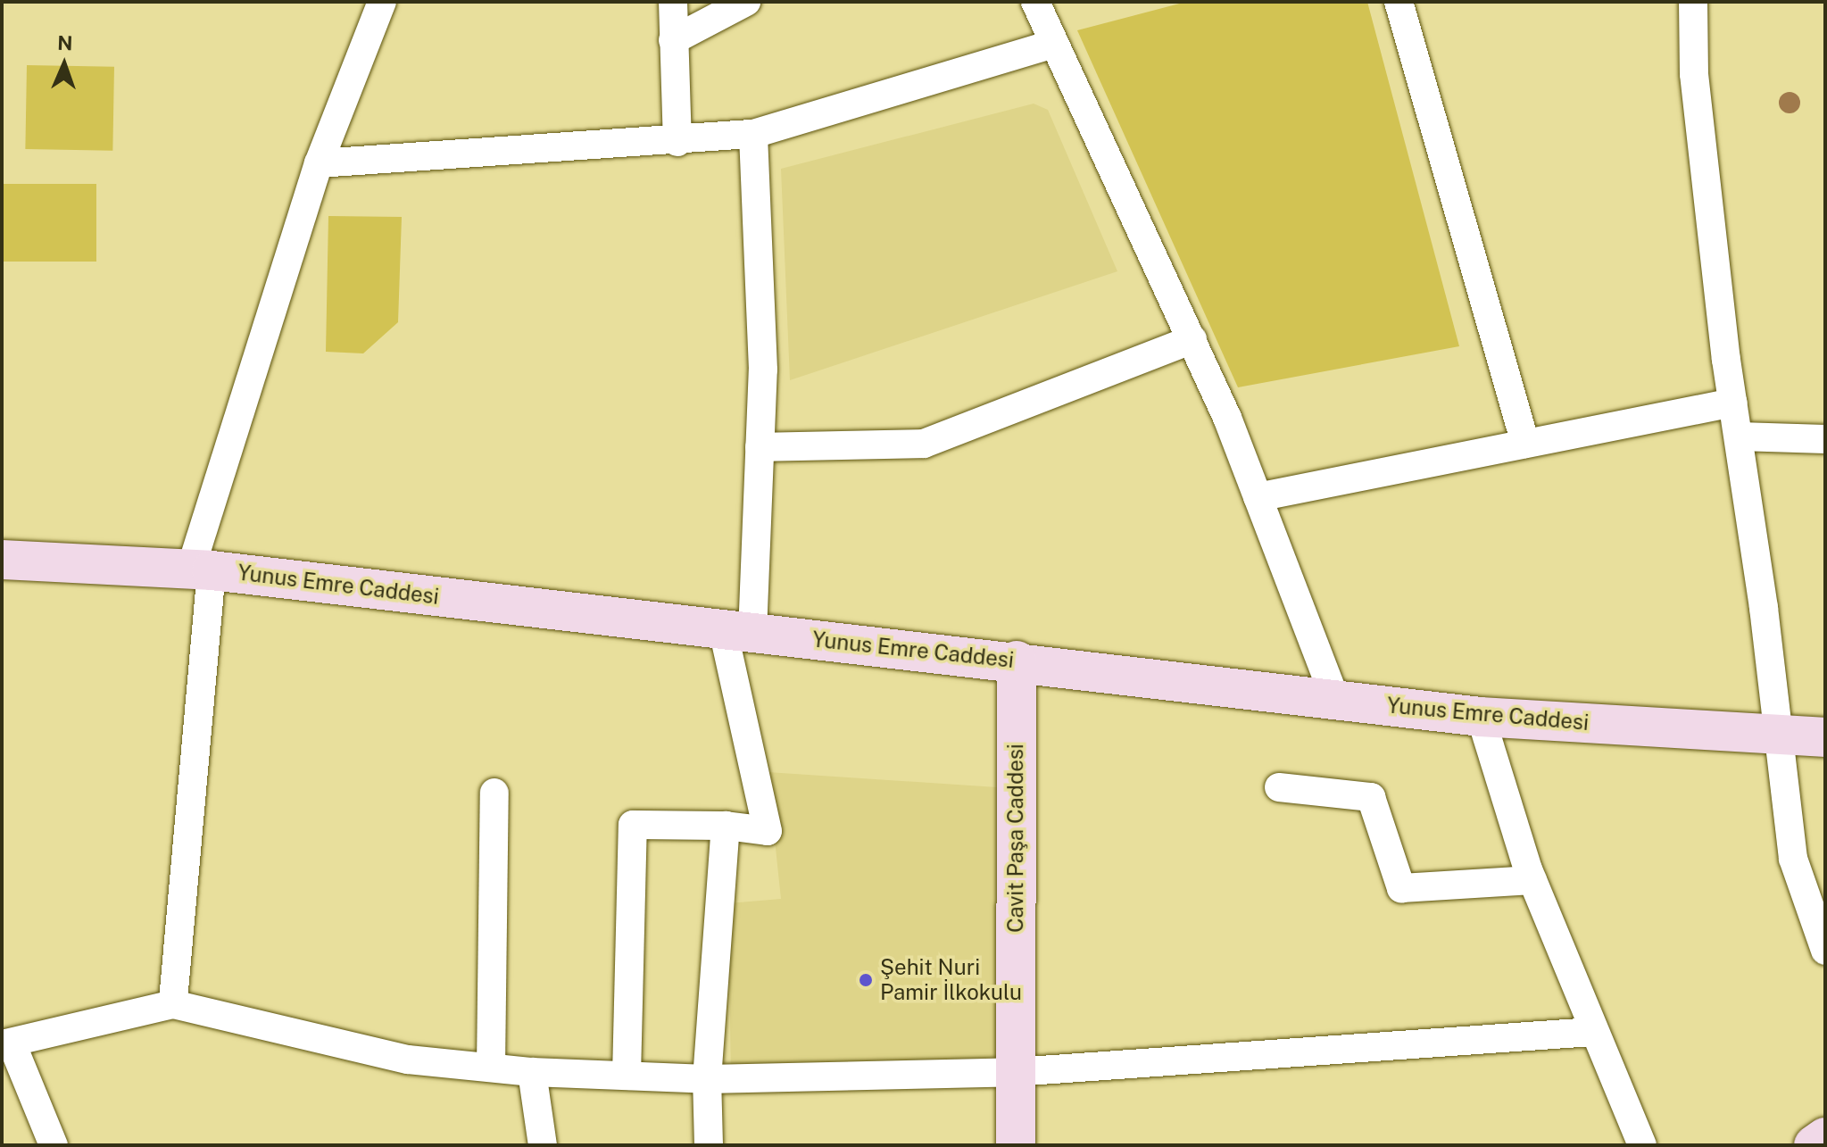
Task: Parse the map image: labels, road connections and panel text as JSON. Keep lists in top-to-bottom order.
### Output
{
  "streets": {
    "street": ["Yunus Emre Caddesi", "Cavit Paşa Caddesi"]
  },
  "crossings": [
    ["Yunus Emre Caddesi", "Cavit Paşa Caddesi"]
  ],
  "places": ["Şehit Nuri Pamir İlkokulu"],
  "north": "top"
}
